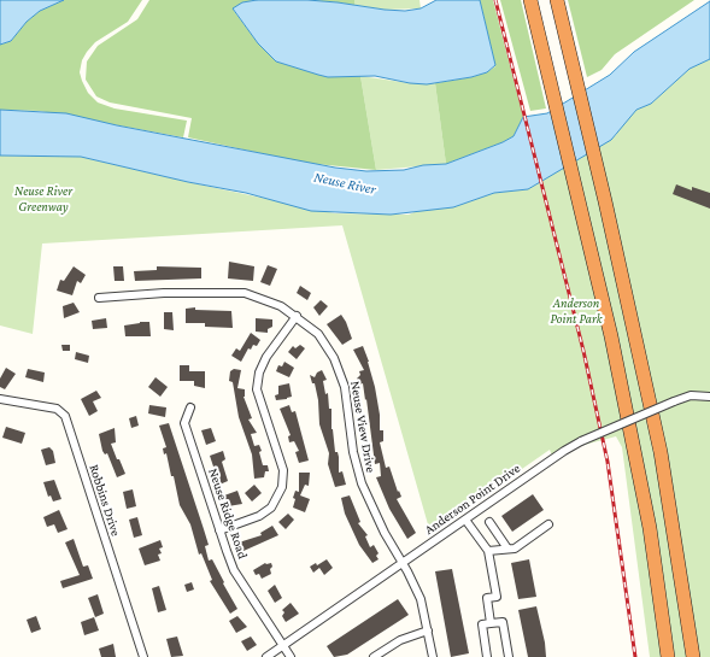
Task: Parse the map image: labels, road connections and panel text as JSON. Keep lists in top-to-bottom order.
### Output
{
  "streets": {
    "street": [
      "Neuse View Drive",
      "Anderson Point Drive",
      "Robbins Drive",
      "Neuse Ridge Road"
    ]
  },
  "crossings": [
    ["Neuse View Drive", "Anderson Point Drive"],
    ["Anderson Point Drive", "Neuse Ridge Road"]
  ],
  "water": ["Neuse River"],
  "parks": ["Neuse River Greenway", "Anderson Point Park"]
}
